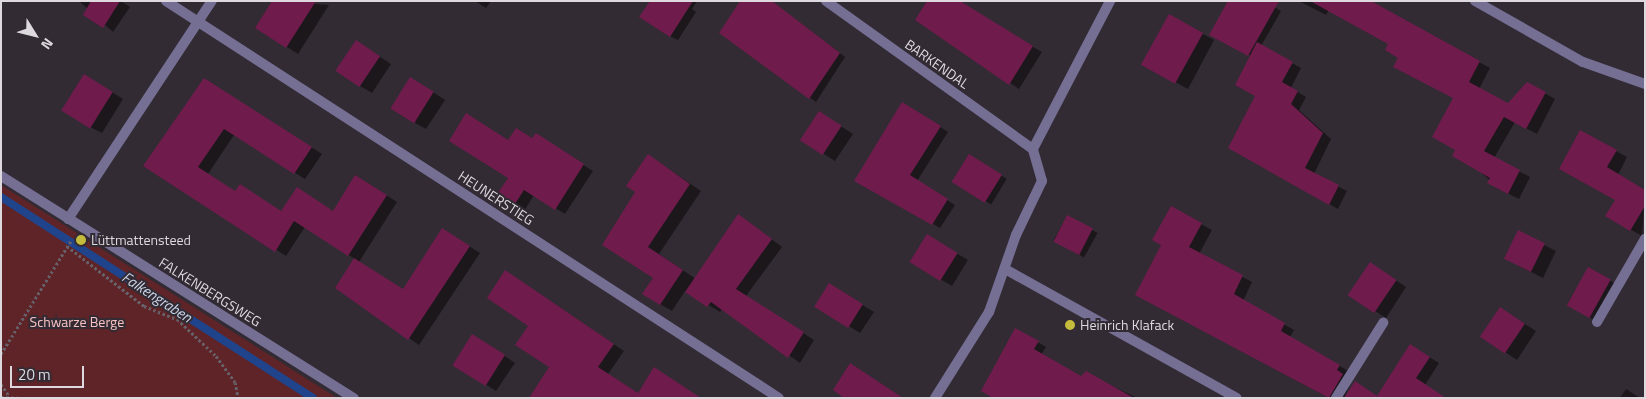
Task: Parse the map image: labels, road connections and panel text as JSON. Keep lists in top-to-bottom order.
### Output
{
  "streets": {
    "street": ["BARKENDAL", "HEUNERSTIEG", "FALKENBERGSWEG"]
  },
  "water": ["Falkengraben"],
  "parks": ["Schwarze Berge"],
  "places": ["Lüttmattensteed", "Heinrich Klafack"],
  "scale_bar": "20 m",
  "north": "bottom right"
}
